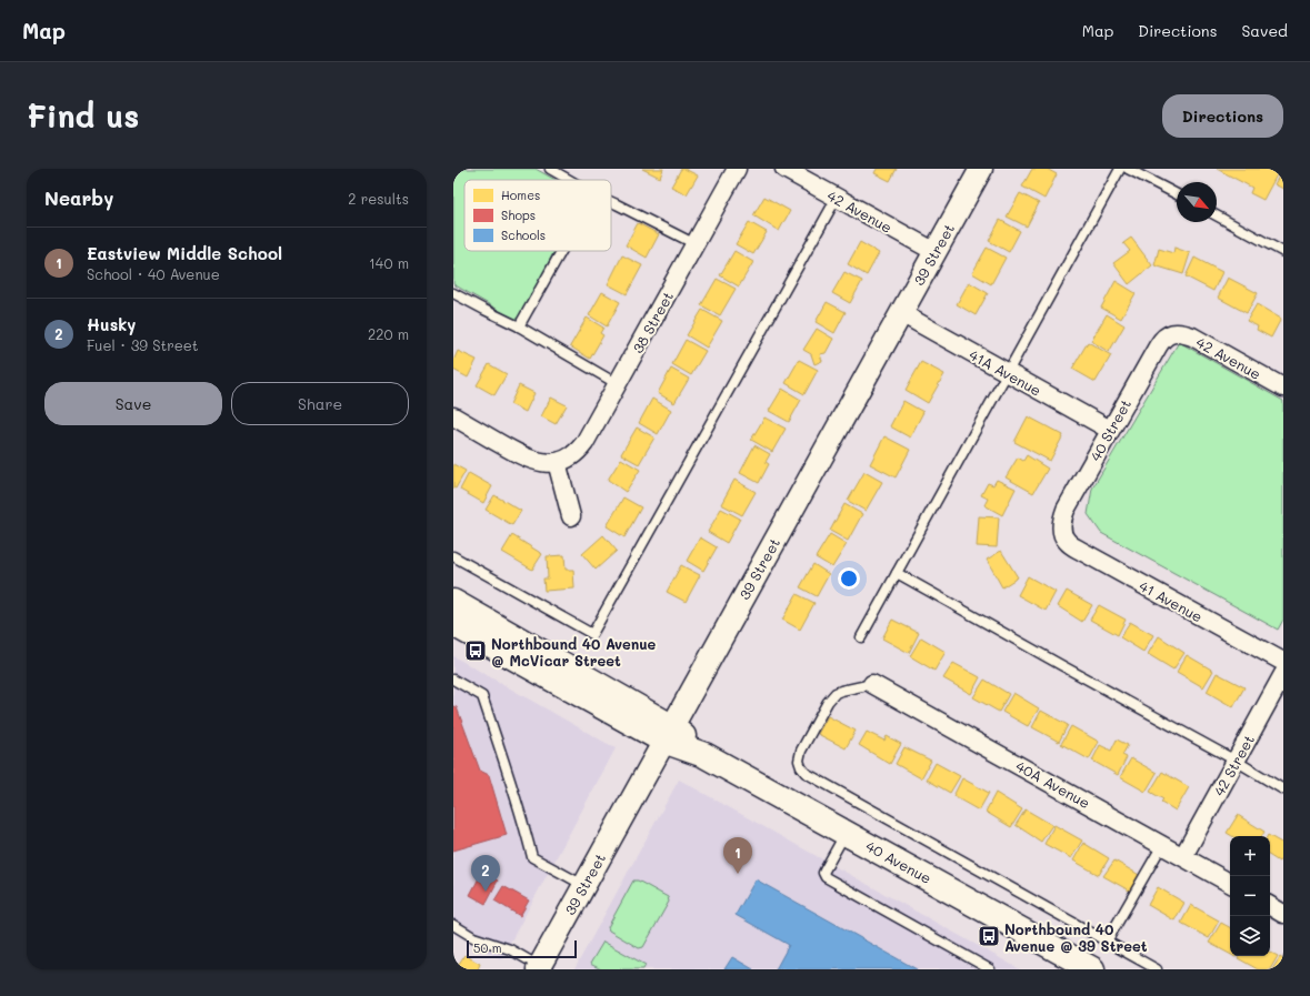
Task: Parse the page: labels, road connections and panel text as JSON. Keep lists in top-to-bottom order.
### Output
{
  "streets": {
    "main road": ["40 Avenue"],
    "street": [
      "42 Avenue",
      "39 Street",
      "38 Street",
      "41A Avenue",
      "40 Street",
      "41 Avenue",
      "42 Street",
      "40A Avenue"
    ]
  },
  "crossings": [
    ["42 Avenue", "39 Street"],
    ["42 Avenue", "40 Street"],
    ["39 Street", "41A Avenue"],
    ["39 Street", "40 Avenue"],
    ["41A Avenue", "40 Street"],
    ["40 Street", "41 Avenue"],
    ["42 Street", "40A Avenue"]
  ],
  "places": {
    "bus stop": ["Northbound 40 Avenue @ McVicar Street", "Northbound 40 Avenue @ 39 Street"]
  },
  "legend": ["Homes", "Shops", "Schools"],
  "scale_bar": "50 m",
  "north": "bottom right",
  "page": {
    "header": "Map",
    "nav": ["Map", "Directions", "Saved"],
    "buttons": [
      "Directions",
      ["Save", "Share"]
    ],
    "title": "Find us",
    "heading": ["Nearby", "2 results"],
    "list": [
      {
        "mark": "1",
        "name": "Eastview Middle School",
        "note": "School · 40 Avenue",
        "value": "140 m"
      },
      {
        "mark": "2",
        "name": "Husky",
        "note": "Fuel · 39 Street",
        "value": "220 m"
      }
    ],
    "map_buttons": ["+", "−"],
    "pins": ["1", "2"],
    "scale": "50 m"
  }
}
